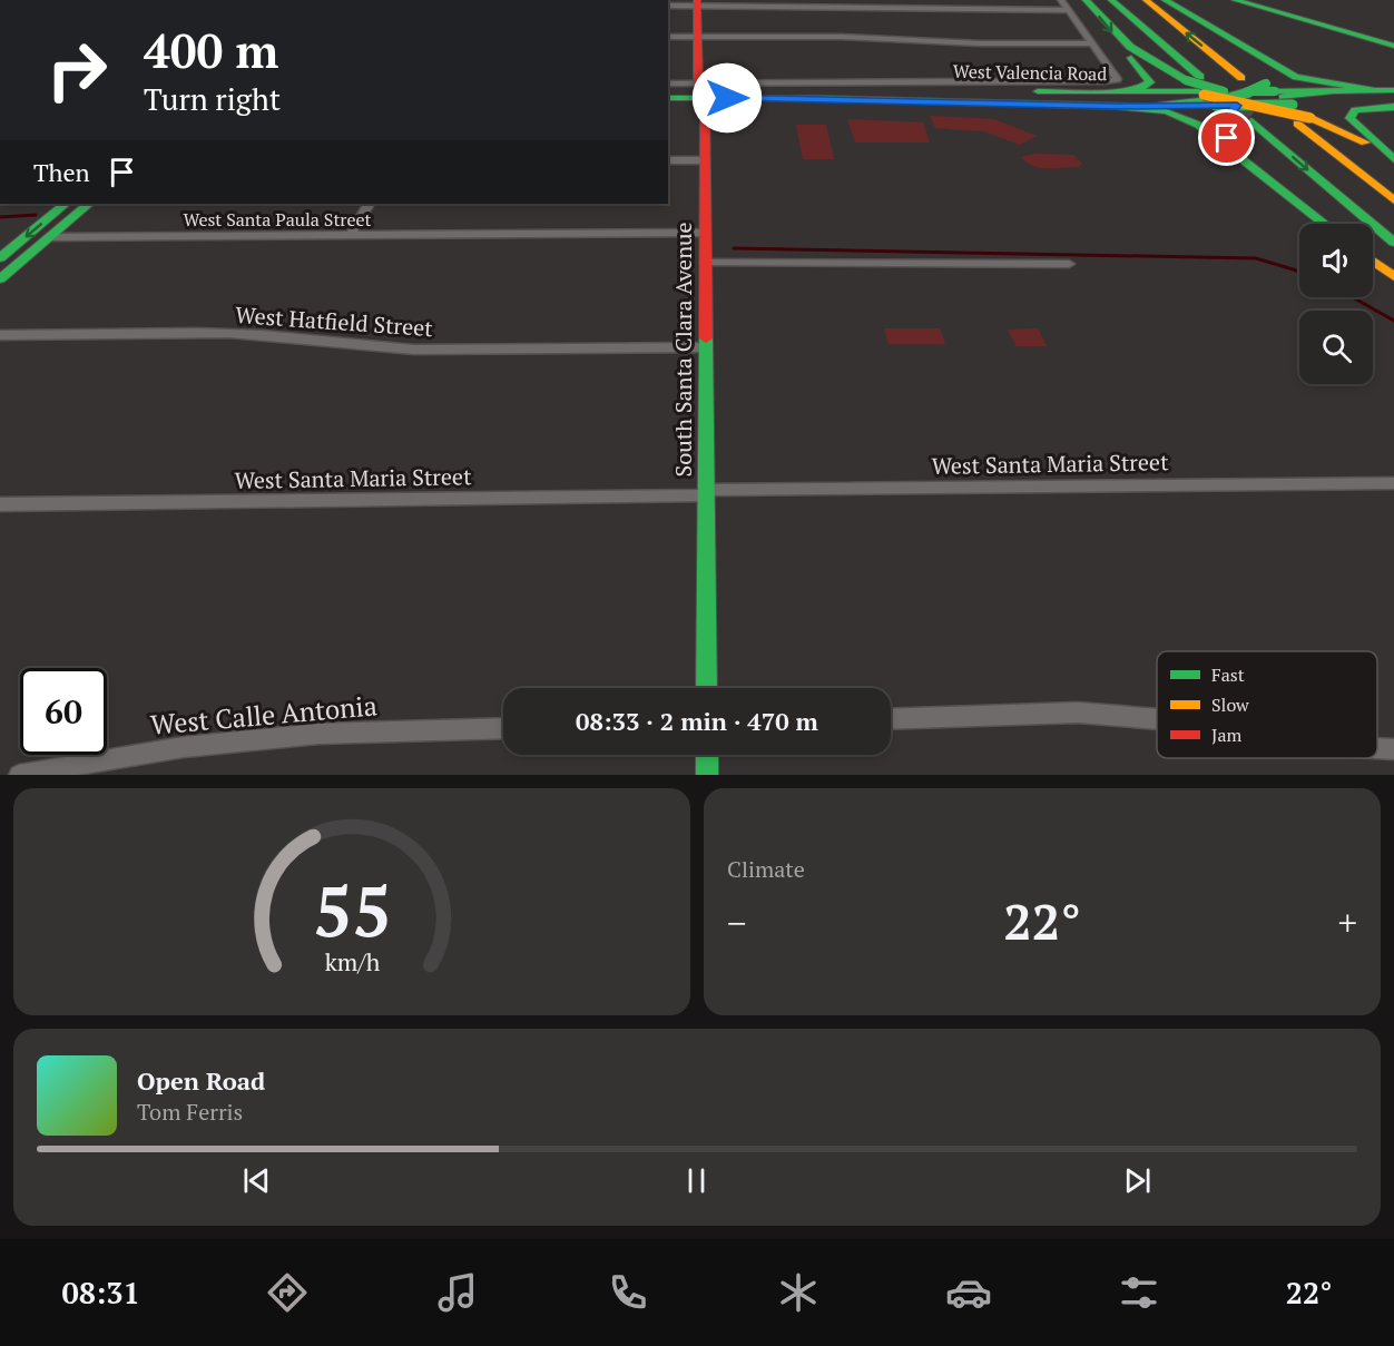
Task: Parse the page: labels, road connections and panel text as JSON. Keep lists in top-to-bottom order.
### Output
{
  "streets": {
    "main road": ["West Valencia Road", "South Santa Clara Avenue"],
    "street": [
      "West Santa Paula Street",
      "West Hatfield Street",
      "West Santa Maria Street",
      "West Calle Antonia"
    ]
  },
  "crossings": [
    ["West Valencia Road", "South Santa Clara Avenue"],
    ["West Santa Paula Street", "South Santa Clara Avenue"],
    ["West Hatfield Street", "South Santa Clara Avenue"],
    ["South Santa Clara Avenue", "West Santa Maria Street"]
  ],
  "legend": ["Fast", "Slow", "Jam"],
  "page": {
    "turn": ["400 m", "Turn right"],
    "then": "Then",
    "limit": "60",
    "trip": "08:33 · 2 min · 470 m",
    "tile": "Climate",
    "heat": ["−", "22°", "+"],
    "song": ["Open Road", "Tom Ferris"],
    "tabs": ["08:31", "22°"],
    "gauge": ["55", "km/h"]
  }
}
